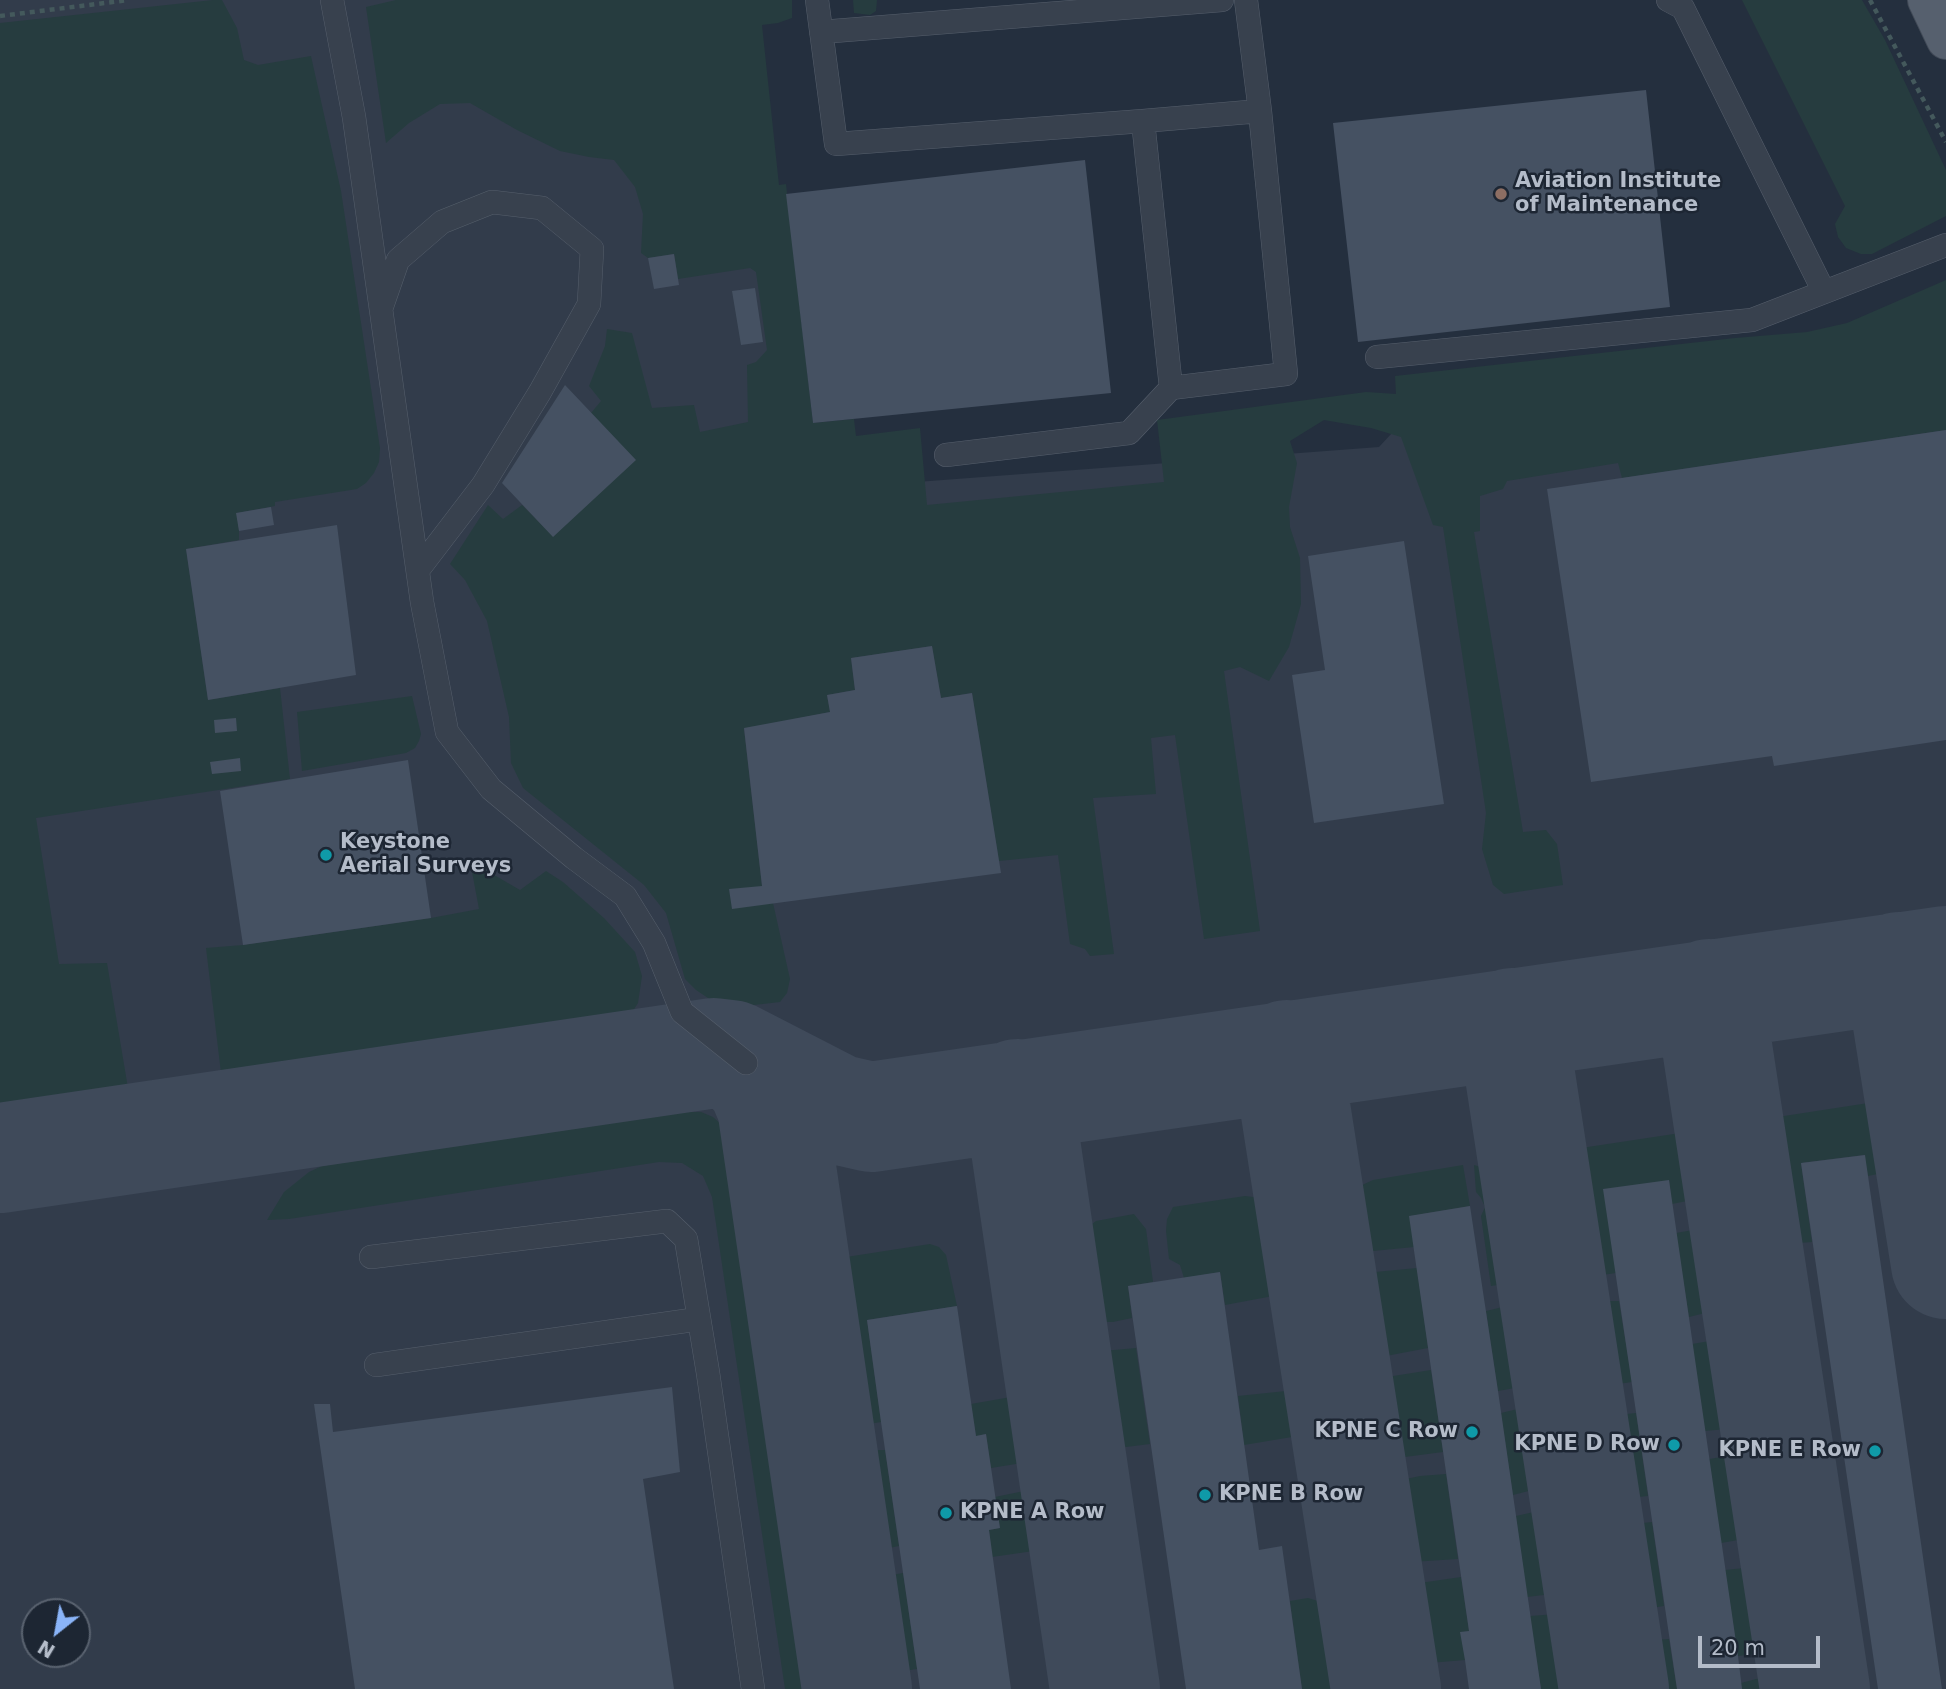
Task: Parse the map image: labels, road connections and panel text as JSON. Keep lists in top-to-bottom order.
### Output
{
  "places": [
    "Aviation Institute of Maintenance",
    "Keystone Aerial Surveys",
    "KPNE C Row",
    "KPNE D Row",
    "KPNE E Row",
    "KPNE B Row",
    "KPNE A Row"
  ],
  "scale_bar": "20 m",
  "north": "bottom left"
}
